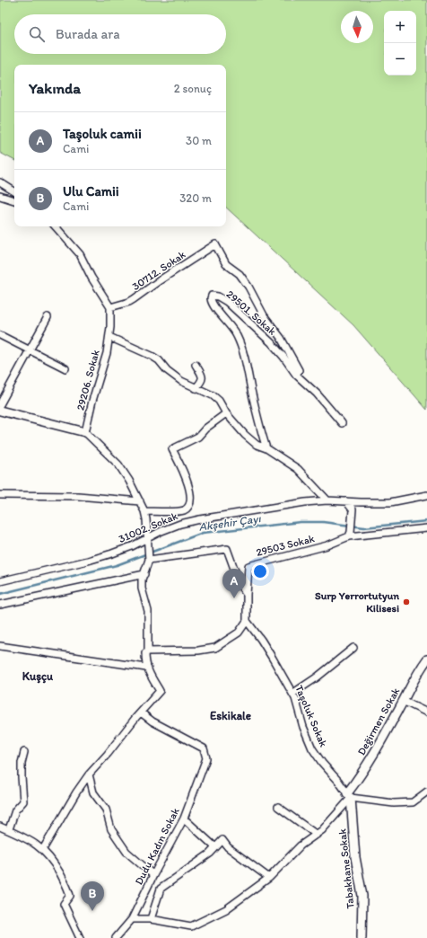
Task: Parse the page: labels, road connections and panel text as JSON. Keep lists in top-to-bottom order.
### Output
{
  "streets": {
    "street": [
      "30712. Sokak",
      "29501. Sokak",
      "29206. Sokak",
      "31002. Sokak",
      "29503 Sokak",
      "Taşoluk Sokak",
      "Değirmen Sokak",
      "Dudu Kadın Sokak",
      "Tabakhane Sokak"
    ]
  },
  "crossings": [
    ["30712. Sokak", "29501. Sokak"],
    ["30712. Sokak", "29206. Sokak"],
    ["29503 Sokak", "Taşoluk Sokak"],
    ["Taşoluk Sokak", "Değirmen Sokak"],
    ["Taşoluk Sokak", "Tabakhane Sokak"],
    ["Değirmen Sokak", "Tabakhane Sokak"]
  ],
  "districts": ["Kuşçu", "Eskikale"],
  "water": ["Akşehir Çayı"],
  "places": ["Surp Yerrortutyun Kilisesi"],
  "north": "bottom",
  "page": {
    "map_buttons": ["+", "−"],
    "search": "Burada ara",
    "heading": ["Yakında", "2 sonuç"],
    "list": [
      {
        "mark": "A",
        "name": "Taşoluk camii",
        "note": "Cami",
        "value": "30 m"
      },
      {
        "mark": "B",
        "name": "Ulu Camii",
        "note": "Cami",
        "value": "320 m"
      }
    ],
    "pins": ["A", "B"]
  }
}
